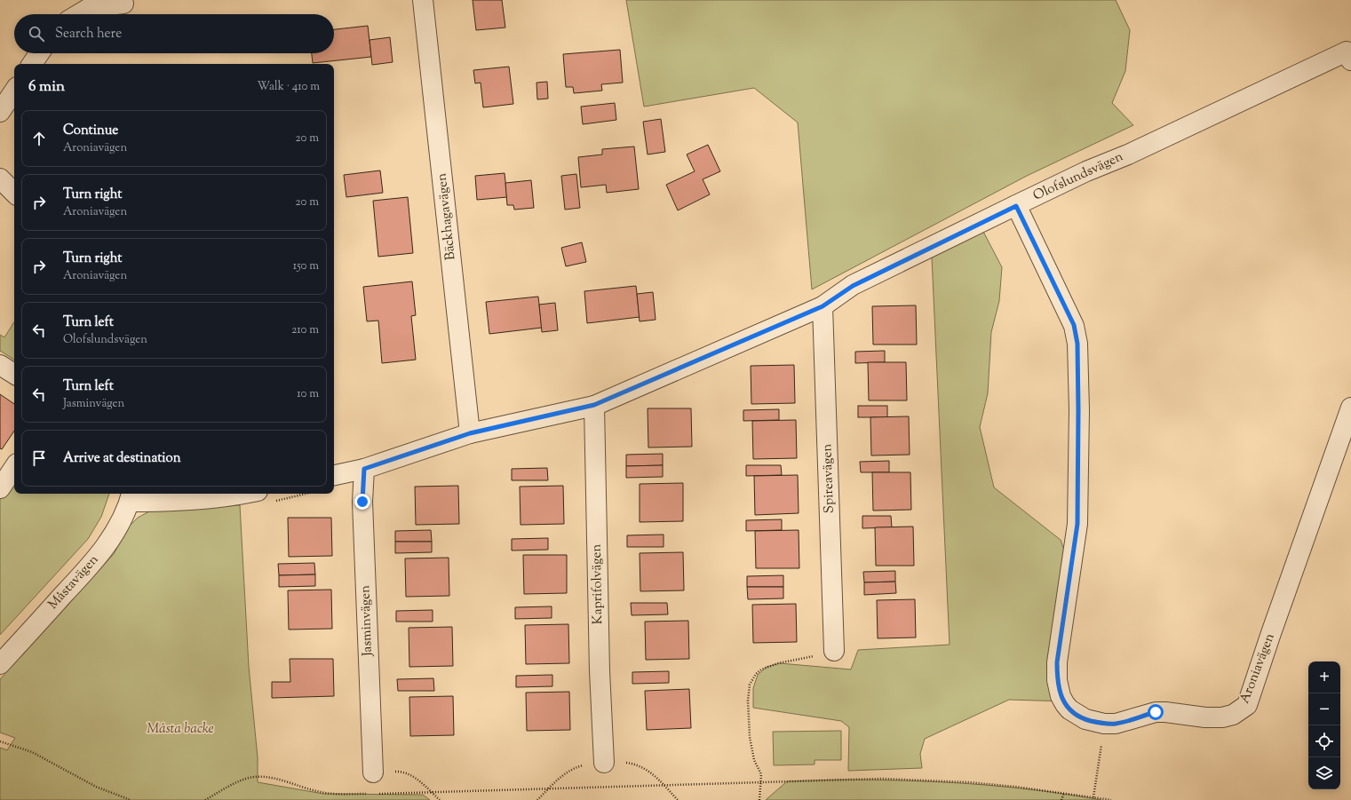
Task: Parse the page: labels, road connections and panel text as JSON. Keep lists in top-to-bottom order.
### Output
{
  "streets": {
    "street": [
      "Olofslundsvägen",
      "Bäckhagavägen",
      "Spireavägen",
      "Måstavägen",
      "Kaprifolvägen",
      "Jasminvägen",
      "Aroniavägen"
    ]
  },
  "crossings": [
    ["Olofslundsvägen", "Bäckhagavägen"],
    ["Olofslundsvägen", "Spireavägen"],
    ["Olofslundsvägen", "Kaprifolvägen"],
    ["Olofslundsvägen", "Jasminvägen"],
    ["Olofslundsvägen", "Aroniavägen"]
  ],
  "parks": ["Måsta backe"],
  "page": {
    "search": "Search here",
    "heading": ["6 min", "Walk · 410 m"],
    "list": [
      ["Continue", "Aroniavägen", "20 m"],
      ["Turn right", "Aroniavägen", "20 m"],
      ["Turn right", "Aroniavägen", "150 m"],
      ["Turn left", "Olofslundsvägen", "210 m"],
      ["Turn left", "Jasminvägen", "10 m"],
      "Arrive at destination"
    ],
    "map_buttons": ["+", "−"]
  }
}
